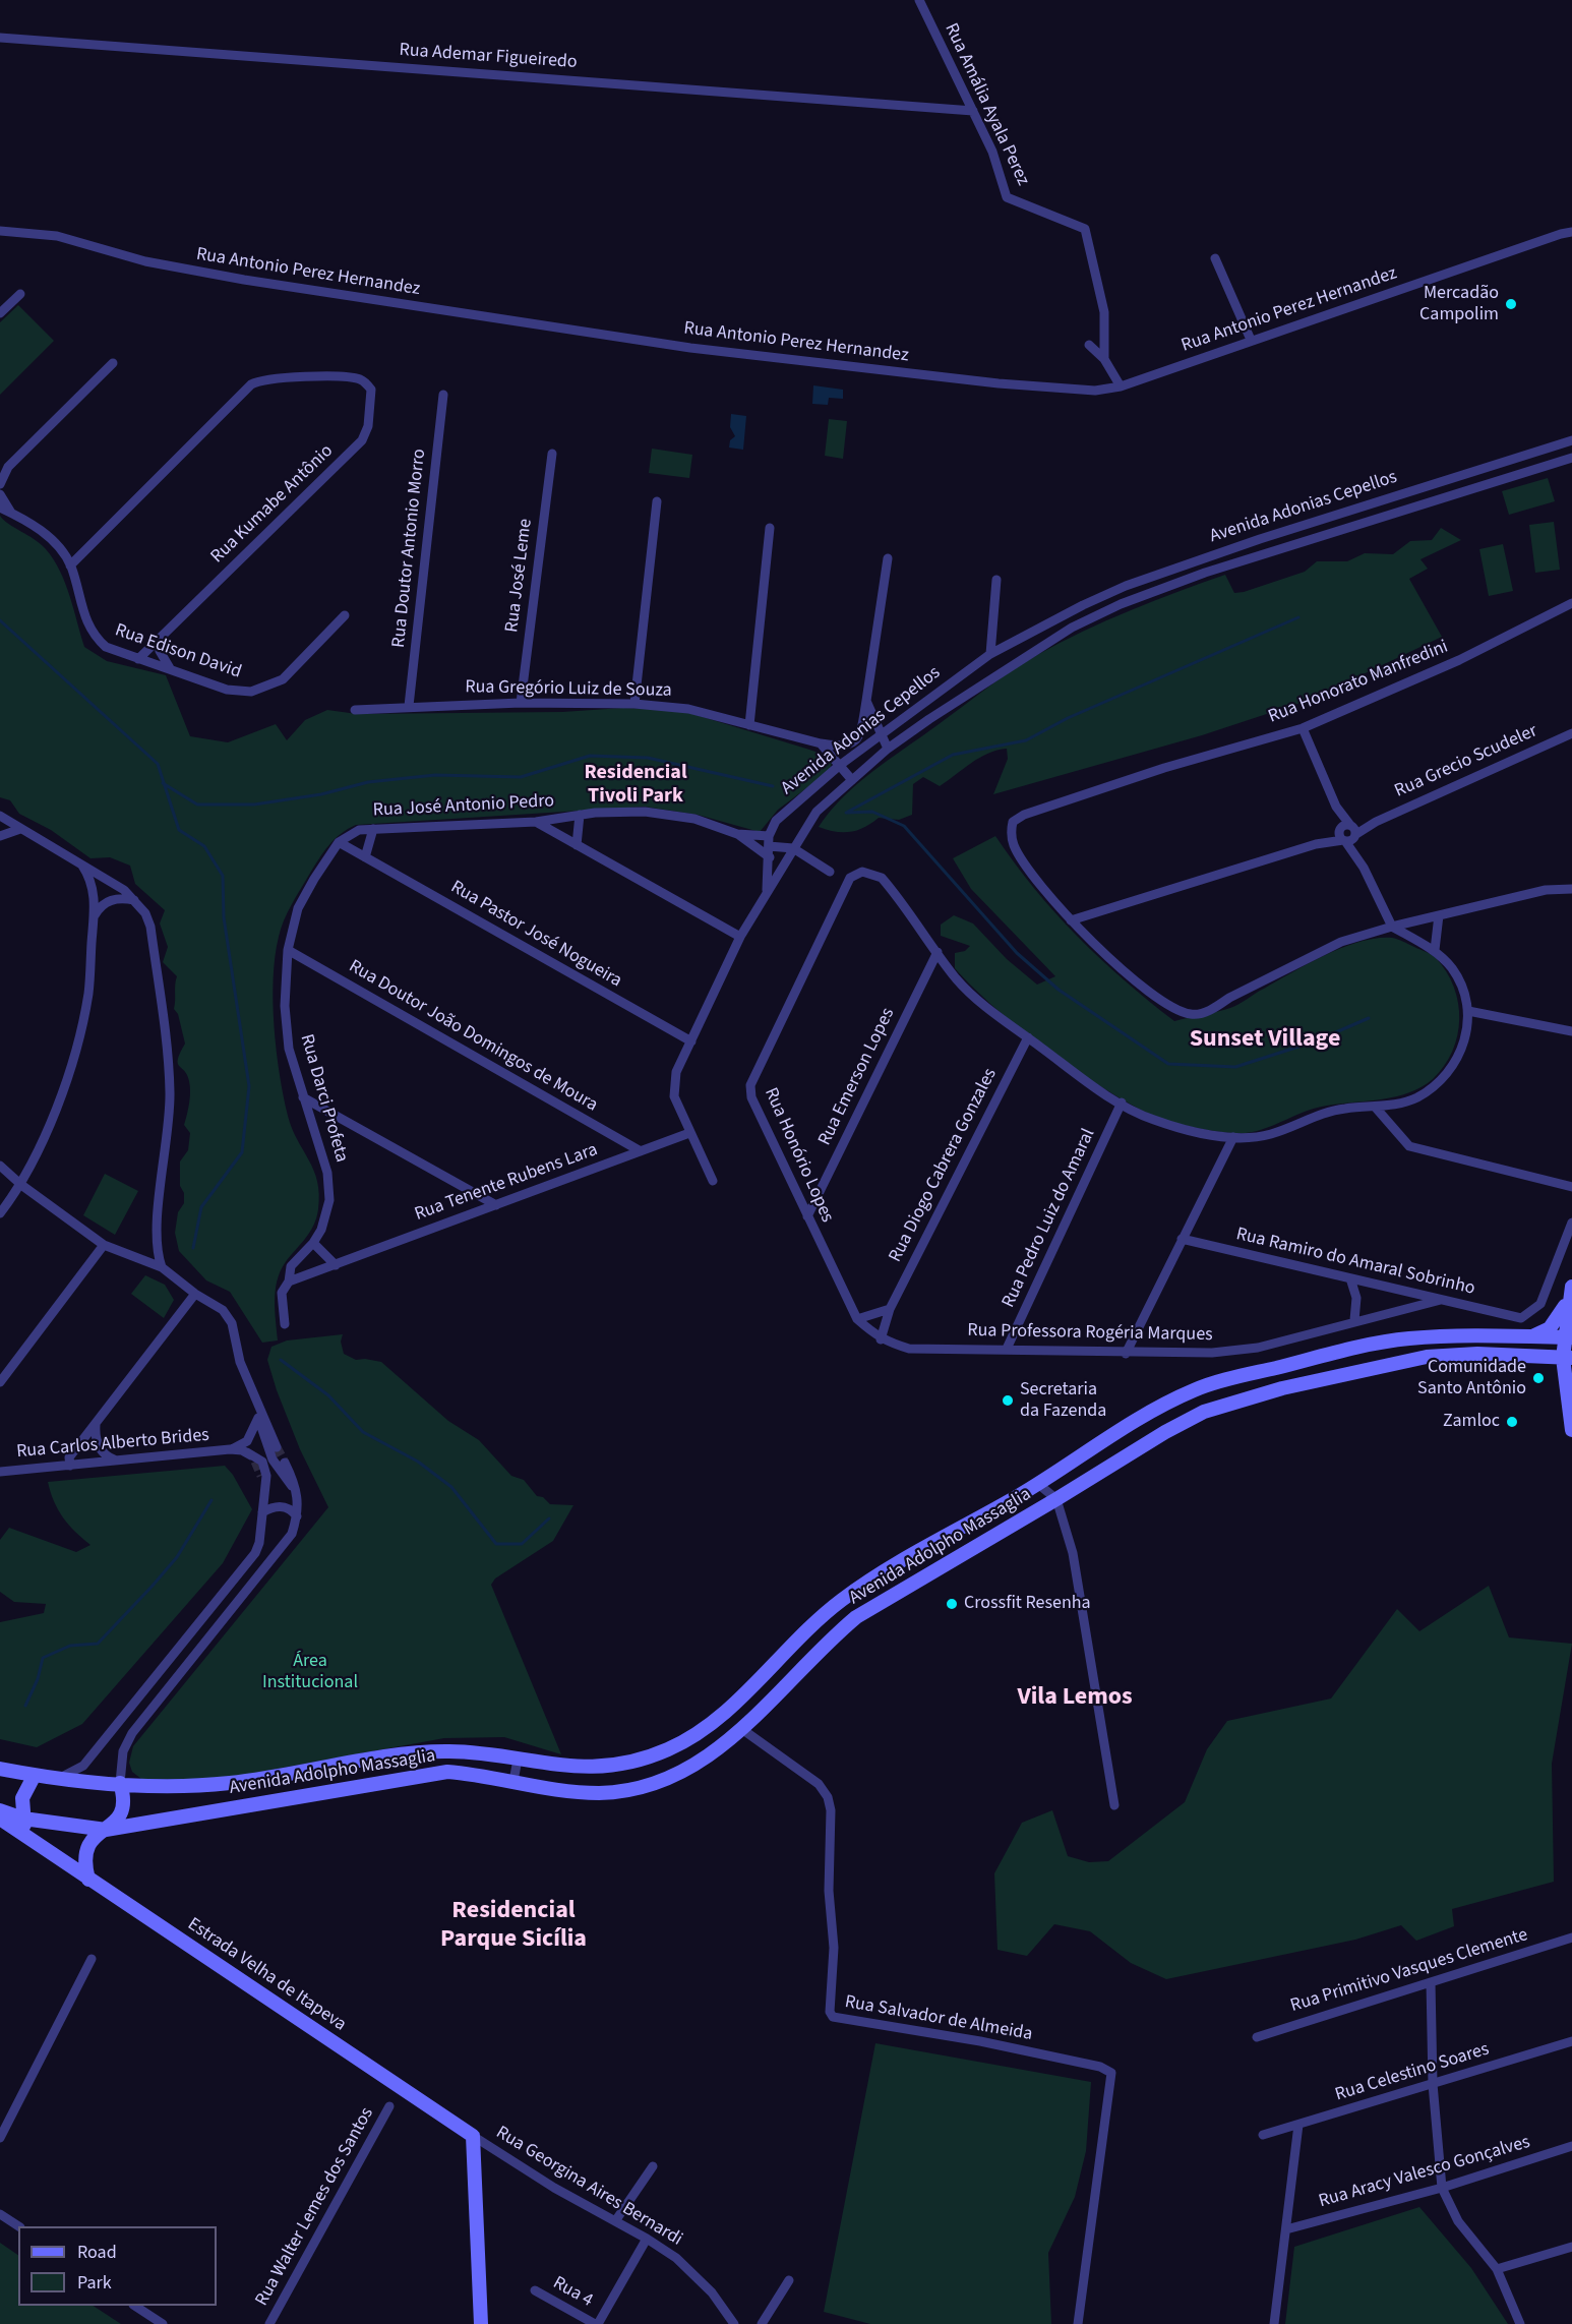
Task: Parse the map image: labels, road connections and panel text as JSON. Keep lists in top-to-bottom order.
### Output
{
  "streets": {
    "main road": ["Avenida Adolpho Massaglia", "Estrada Velha de Itapeva"],
    "street": [
      "Rua Ademar Figueiredo",
      "Rua Amália Ayala Perez",
      "Rua Antonio Perez Hernandez",
      "Rua Kumabe Antônio",
      "Avenida Adonias Cepellos",
      "Rua Doutor Antonio Morro",
      "Rua José Leme",
      "Rua Edison David",
      "Rua Honorato Manfredini",
      "Rua Gregório Luiz de Souza",
      "Rua Grecio Scudeler",
      "Rua José Antonio Pedro",
      "Rua Pastor José Nogueira",
      "Rua Doutor João Domingos de Moura",
      "Rua Emerson Lopes",
      "Rua Darci Profeta",
      "Rua Honório Lopes",
      "Rua Diogo Cabrera Gonzales",
      "Rua Tenente Rubens Lara",
      "Rua Pedro Luiz do Amaral",
      "Rua Ramiro do Amaral Sobrinho",
      "Rua Professora Rogéria Marques",
      "Rua Carlos Alberto Brides",
      "Rua Primitivo Vasques Clemente",
      "Rua Salvador de Almeida",
      "Rua Celestino Soares",
      "Rua Aracy Valesco Gonçalves",
      "Rua Georgina Aires Bernardi",
      "Rua Walter Lemes dos Santos",
      "Rua 4"
    ]
  },
  "crossings": [
    ["Rua Ademar Figueiredo", "Rua Amália Ayala Perez"],
    ["Rua Kumabe Antônio", "Rua Edison David"],
    ["Avenida Adonias Cepellos", "Rua José Antonio Pedro"],
    ["Avenida Adonias Cepellos", "Rua Pastor José Nogueira"],
    ["Avenida Adonias Cepellos", "Rua Tenente Rubens Lara"],
    ["Rua Doutor Antonio Morro", "Rua Gregório Luiz de Souza"],
    ["Rua José Leme", "Rua Gregório Luiz de Souza"],
    ["Rua José Antonio Pedro", "Rua Pastor José Nogueira"],
    ["Rua José Antonio Pedro", "Rua Darci Profeta"],
    ["Rua Pastor José Nogueira", "Rua Darci Profeta"],
    ["Rua Doutor João Domingos de Moura", "Rua Darci Profeta"],
    ["Rua Doutor João Domingos de Moura", "Rua Tenente Rubens Lara"],
    ["Rua Emerson Lopes", "Rua Honório Lopes"],
    ["Rua Darci Profeta", "Rua Tenente Rubens Lara"],
    ["Rua Honório Lopes", "Rua Diogo Cabrera Gonzales"],
    ["Rua Honório Lopes", "Rua Professora Rogéria Marques"],
    ["Rua Diogo Cabrera Gonzales", "Rua Professora Rogéria Marques"],
    ["Rua Pedro Luiz do Amaral", "Rua Professora Rogéria Marques"],
    ["Rua Ramiro do Amaral Sobrinho", "Rua Professora Rogéria Marques"],
    ["Avenida Adolpho Massaglia", "Rua Salvador de Almeida"],
    ["Estrada Velha de Itapeva", "Rua Georgina Aires Bernardi"]
  ],
  "districts": [
    "Residencial Tivoli Park",
    "Sunset Village",
    "Vila Lemos",
    "Residencial Parque Sicília"
  ],
  "parks": ["Área Institucional"],
  "places": [
    "Mercadão Campolim",
    "Comunidade Santo Antônio",
    "Secretaria da Fazenda",
    "Zamloc",
    "Crossfit Resenha"
  ],
  "legend": ["Road", "Park"]
}
